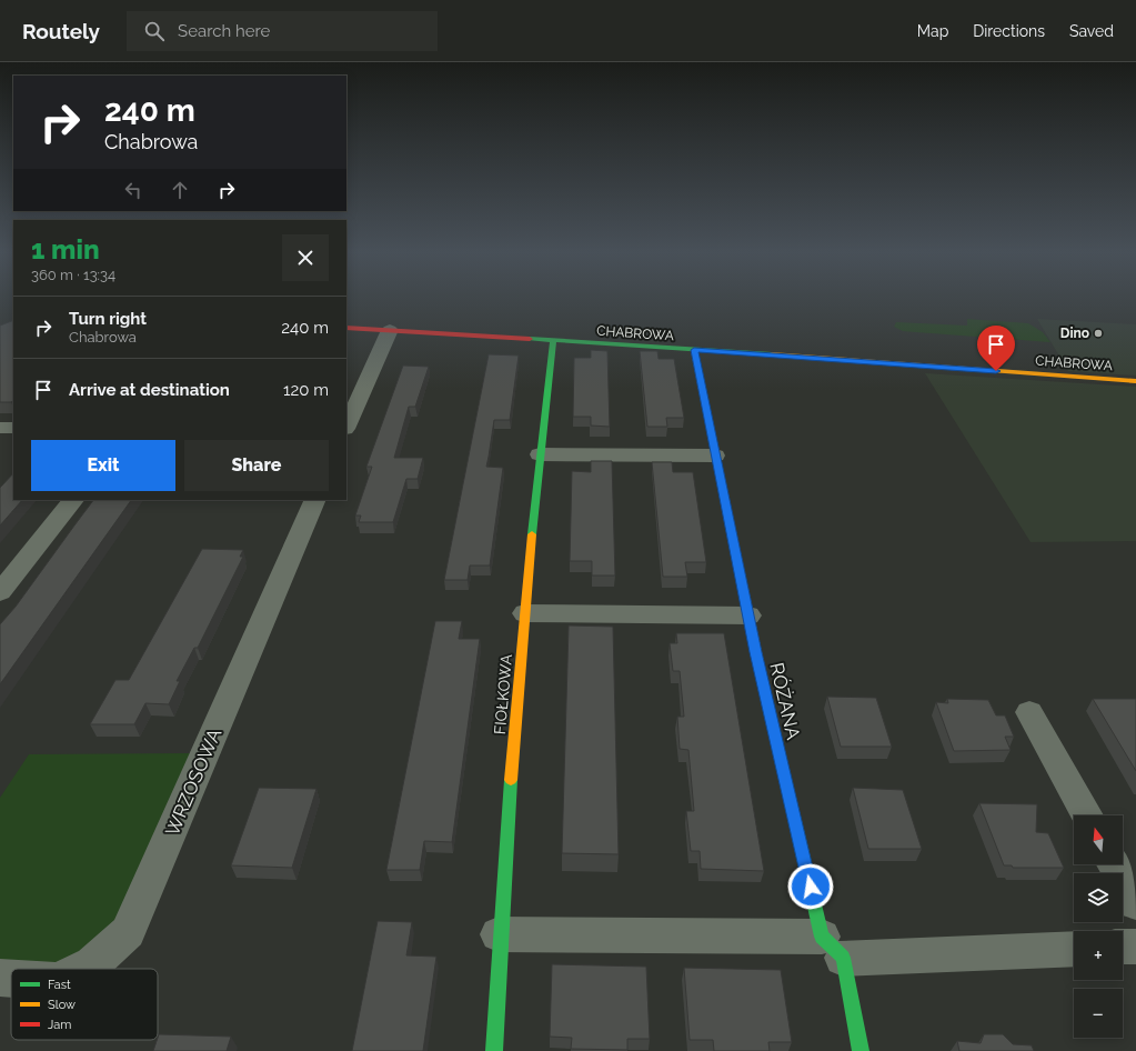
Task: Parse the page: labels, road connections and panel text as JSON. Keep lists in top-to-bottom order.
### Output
{
  "streets": {
    "street": [
      "CHABROWA",
      "FIOŁKOWA",
      "RÓŻANA",
      "WRZOSOWA"
    ]
  },
  "crossings": [
    ["CHABROWA", "FIOŁKOWA"],
    ["CHABROWA", "RÓŻANA"]
  ],
  "places": ["Dino"],
  "legend": ["Fast", "Slow", "Jam"],
  "north": "top",
  "page": {
    "header": "Routely",
    "search": "Search here",
    "nav": ["Map", "Directions", "Saved"],
    "turn": ["240 m", "Chabrowa"],
    "heading": ["1 min", "360 m · 13:34"],
    "list": [
      {
        "name": "Turn right",
        "note": "Chabrowa",
        "value": "240 m"
      },
      {
        "name": "Arrive at destination",
        "value": "120 m"
      }
    ],
    "buttons": ["Exit", "Share"],
    "map_buttons": ["+", "−"]
  }
}
